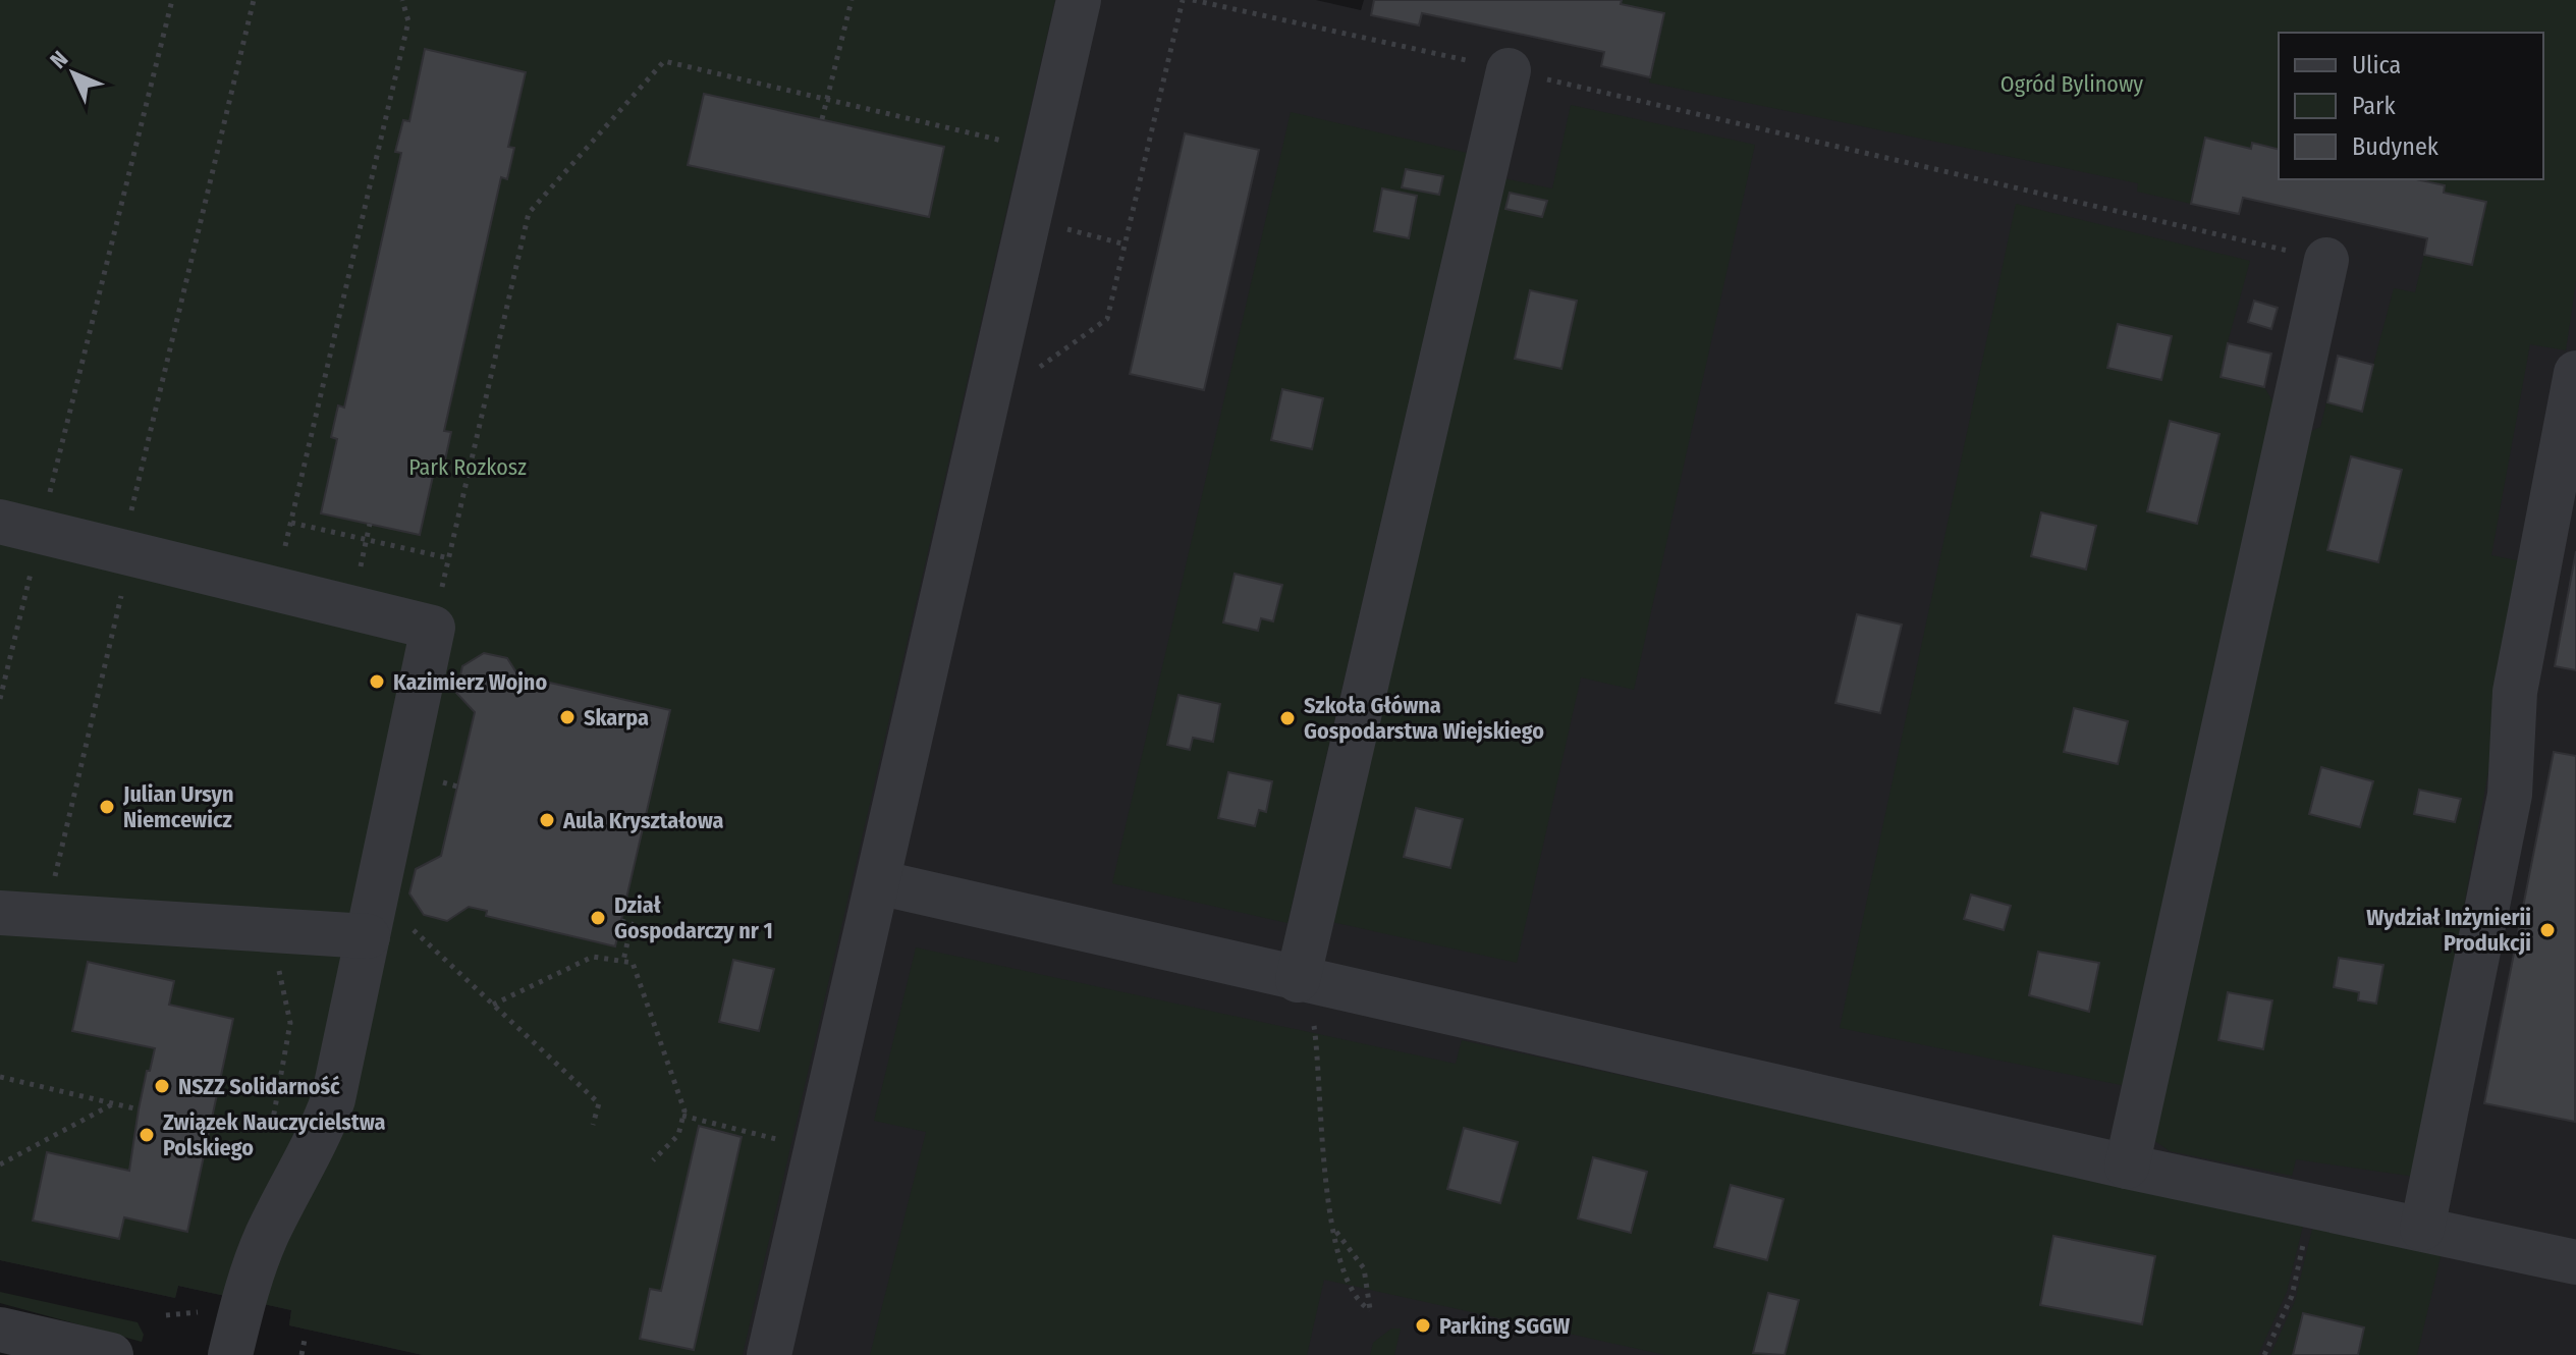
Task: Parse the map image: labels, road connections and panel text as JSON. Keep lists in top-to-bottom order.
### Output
{
  "parks": ["Ogród Bylinowy", "Park Rozkosz"],
  "places": [
    "Kazimierz Wojno",
    "Skarpa",
    "Szkoła Główna Gospodarstwa Wiejskiego",
    "Julian Ursyn Niemcewicz",
    "Aula Kryształowa",
    "Dział Gospodarczy nr 1",
    "Wydział Inżynierii Produkcji",
    "NSZZ Solidarność",
    "Związek Nauczycielstwa Polskiego",
    "Parking SGGW"
  ],
  "legend": ["Ulica", "Park", "Budynek"],
  "north": "top left"
}
